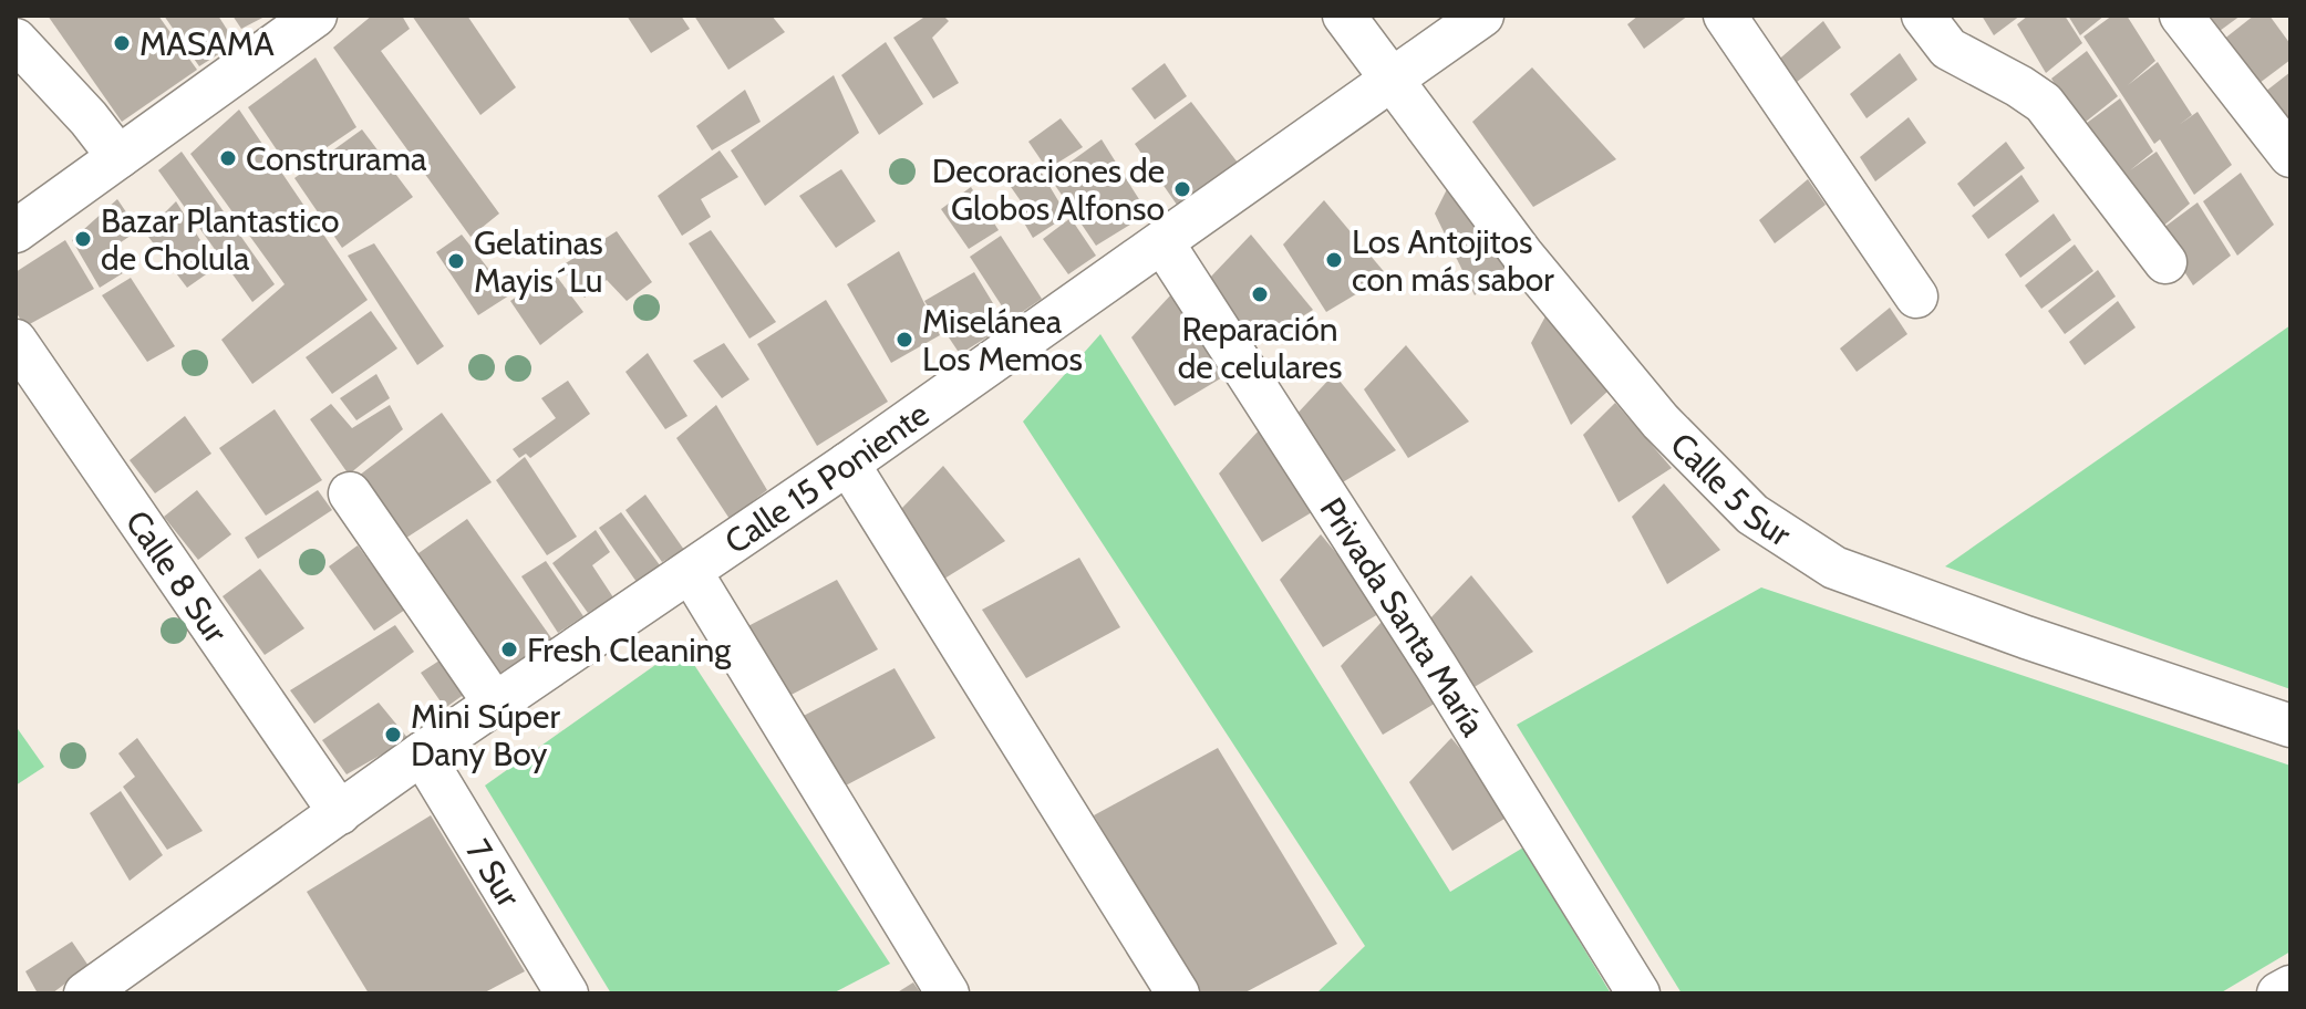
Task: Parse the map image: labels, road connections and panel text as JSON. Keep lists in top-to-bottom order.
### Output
{
  "streets": {
    "street": [
      "Calle 15 Poniente",
      "Calle 5 Sur",
      "Calle 8 Sur",
      "Privada Santa María",
      "7 Sur"
    ]
  },
  "crossings": [
    ["Calle 15 Poniente", "Calle 5 Sur"],
    ["Calle 15 Poniente", "Calle 8 Sur"],
    ["Calle 15 Poniente", "Privada Santa María"],
    ["Calle 15 Poniente", "7 Sur"]
  ],
  "places": [
    "MASAMA",
    "Construrama",
    "Decoraciones de Globos Alfonso",
    "Bazar Plantastico de Cholula",
    "Los Antojitos con más sabor",
    "Gelatinas Mayis´Lu",
    "Reparación de celulares",
    "Miselánea Los Memos",
    "Fresh Cleaning",
    "Mini Súper Dany Boy"
  ]
}
